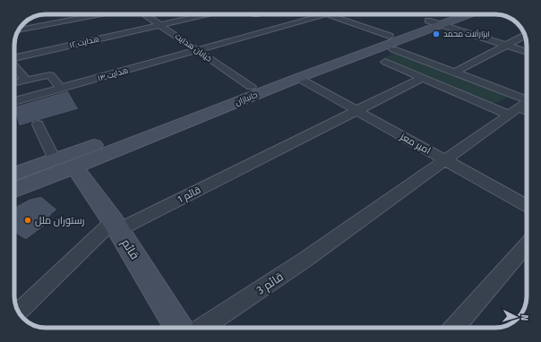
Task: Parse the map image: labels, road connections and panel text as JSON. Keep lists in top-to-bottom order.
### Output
{
  "streets": {
    "main road": ["جانبازان", "قائم"],
    "street": [
      "هدایت ۱۲",
      "خیابان هدایت",
      "هدایت ۱۴",
      "امیر معز",
      "قائم 1",
      "قائم 3"
    ]
  },
  "crossings": [
    ["هدایت ۱۲", "خیابان هدایت"],
    ["خیابان هدایت", "هدایت ۱۴"],
    ["خیابان هدایت", "جانبازان"],
    ["جانبازان", "امیر معز"],
    ["جانبازان", "قائم"],
    ["امیر معز", "قائم 1"],
    ["امیر معز", "قائم 3"],
    ["قائم 1", "قائم"]
  ],
  "places": ["ابزارآلات محمد", "رستوران ملل"],
  "north": "right"
}
